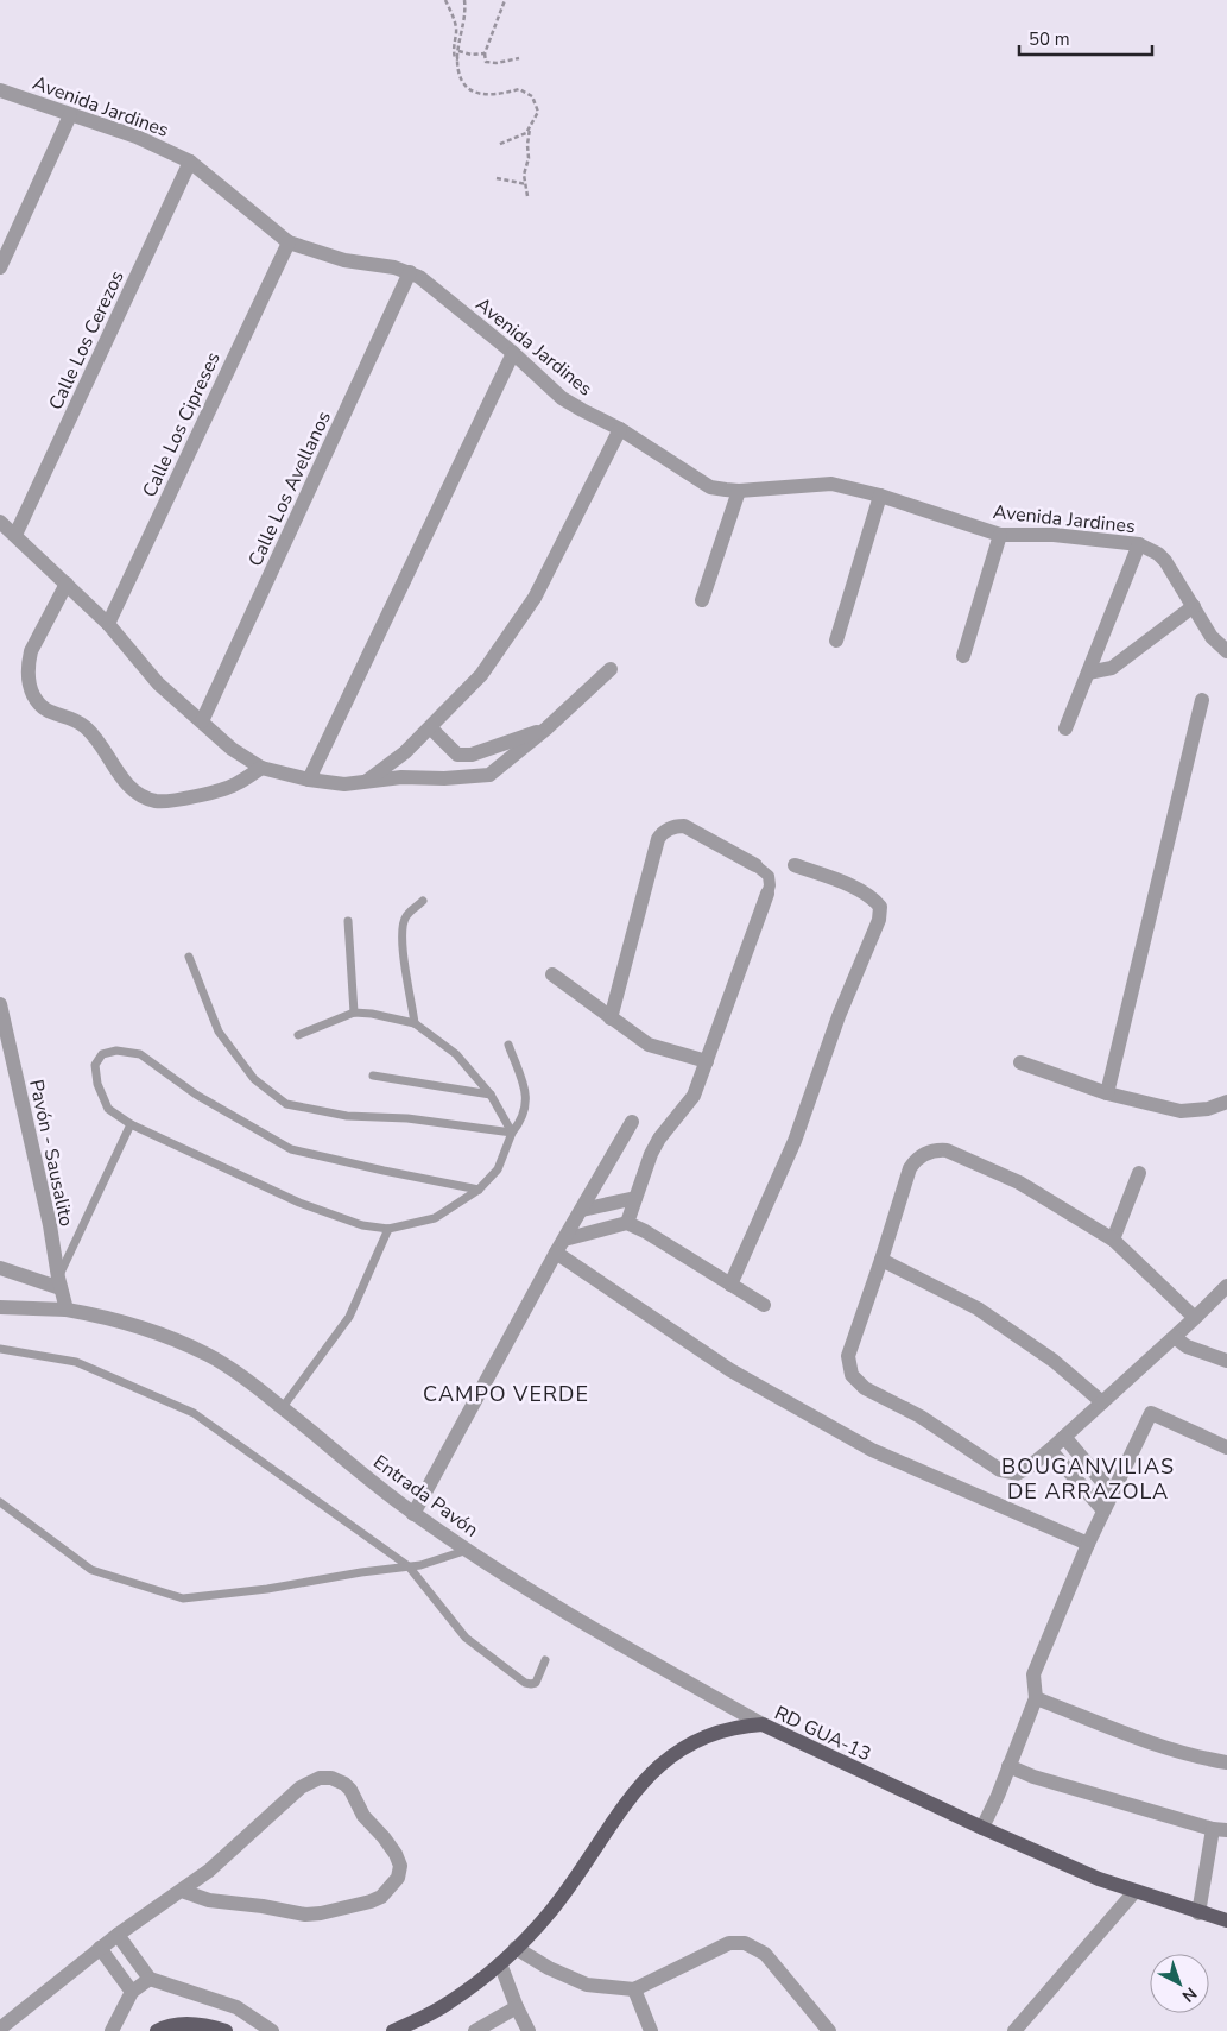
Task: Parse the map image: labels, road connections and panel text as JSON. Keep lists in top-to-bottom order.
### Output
{
  "streets": {
    "main road": ["RD GUA-13"],
    "street": [
      "Avenida Jardines",
      "Calle Los Cerezos",
      "Calle Los Cipreses",
      "Calle Los Avellanos",
      "Pavón - Sausalito",
      "Entrada Pavón"
    ]
  },
  "crossings": [
    ["Avenida Jardines", "Calle Los Cerezos"],
    ["Avenida Jardines", "Calle Los Cipreses"],
    ["Avenida Jardines", "Calle Los Avellanos"],
    ["Pavón - Sausalito", "Entrada Pavón"],
    ["Entrada Pavón", "RD GUA-13"]
  ],
  "districts": ["CAMPO VERDE", "BOUGANVILIAS DE ARRAZOLA"],
  "scale_bar": "50 m",
  "north": "bottom right"
}
